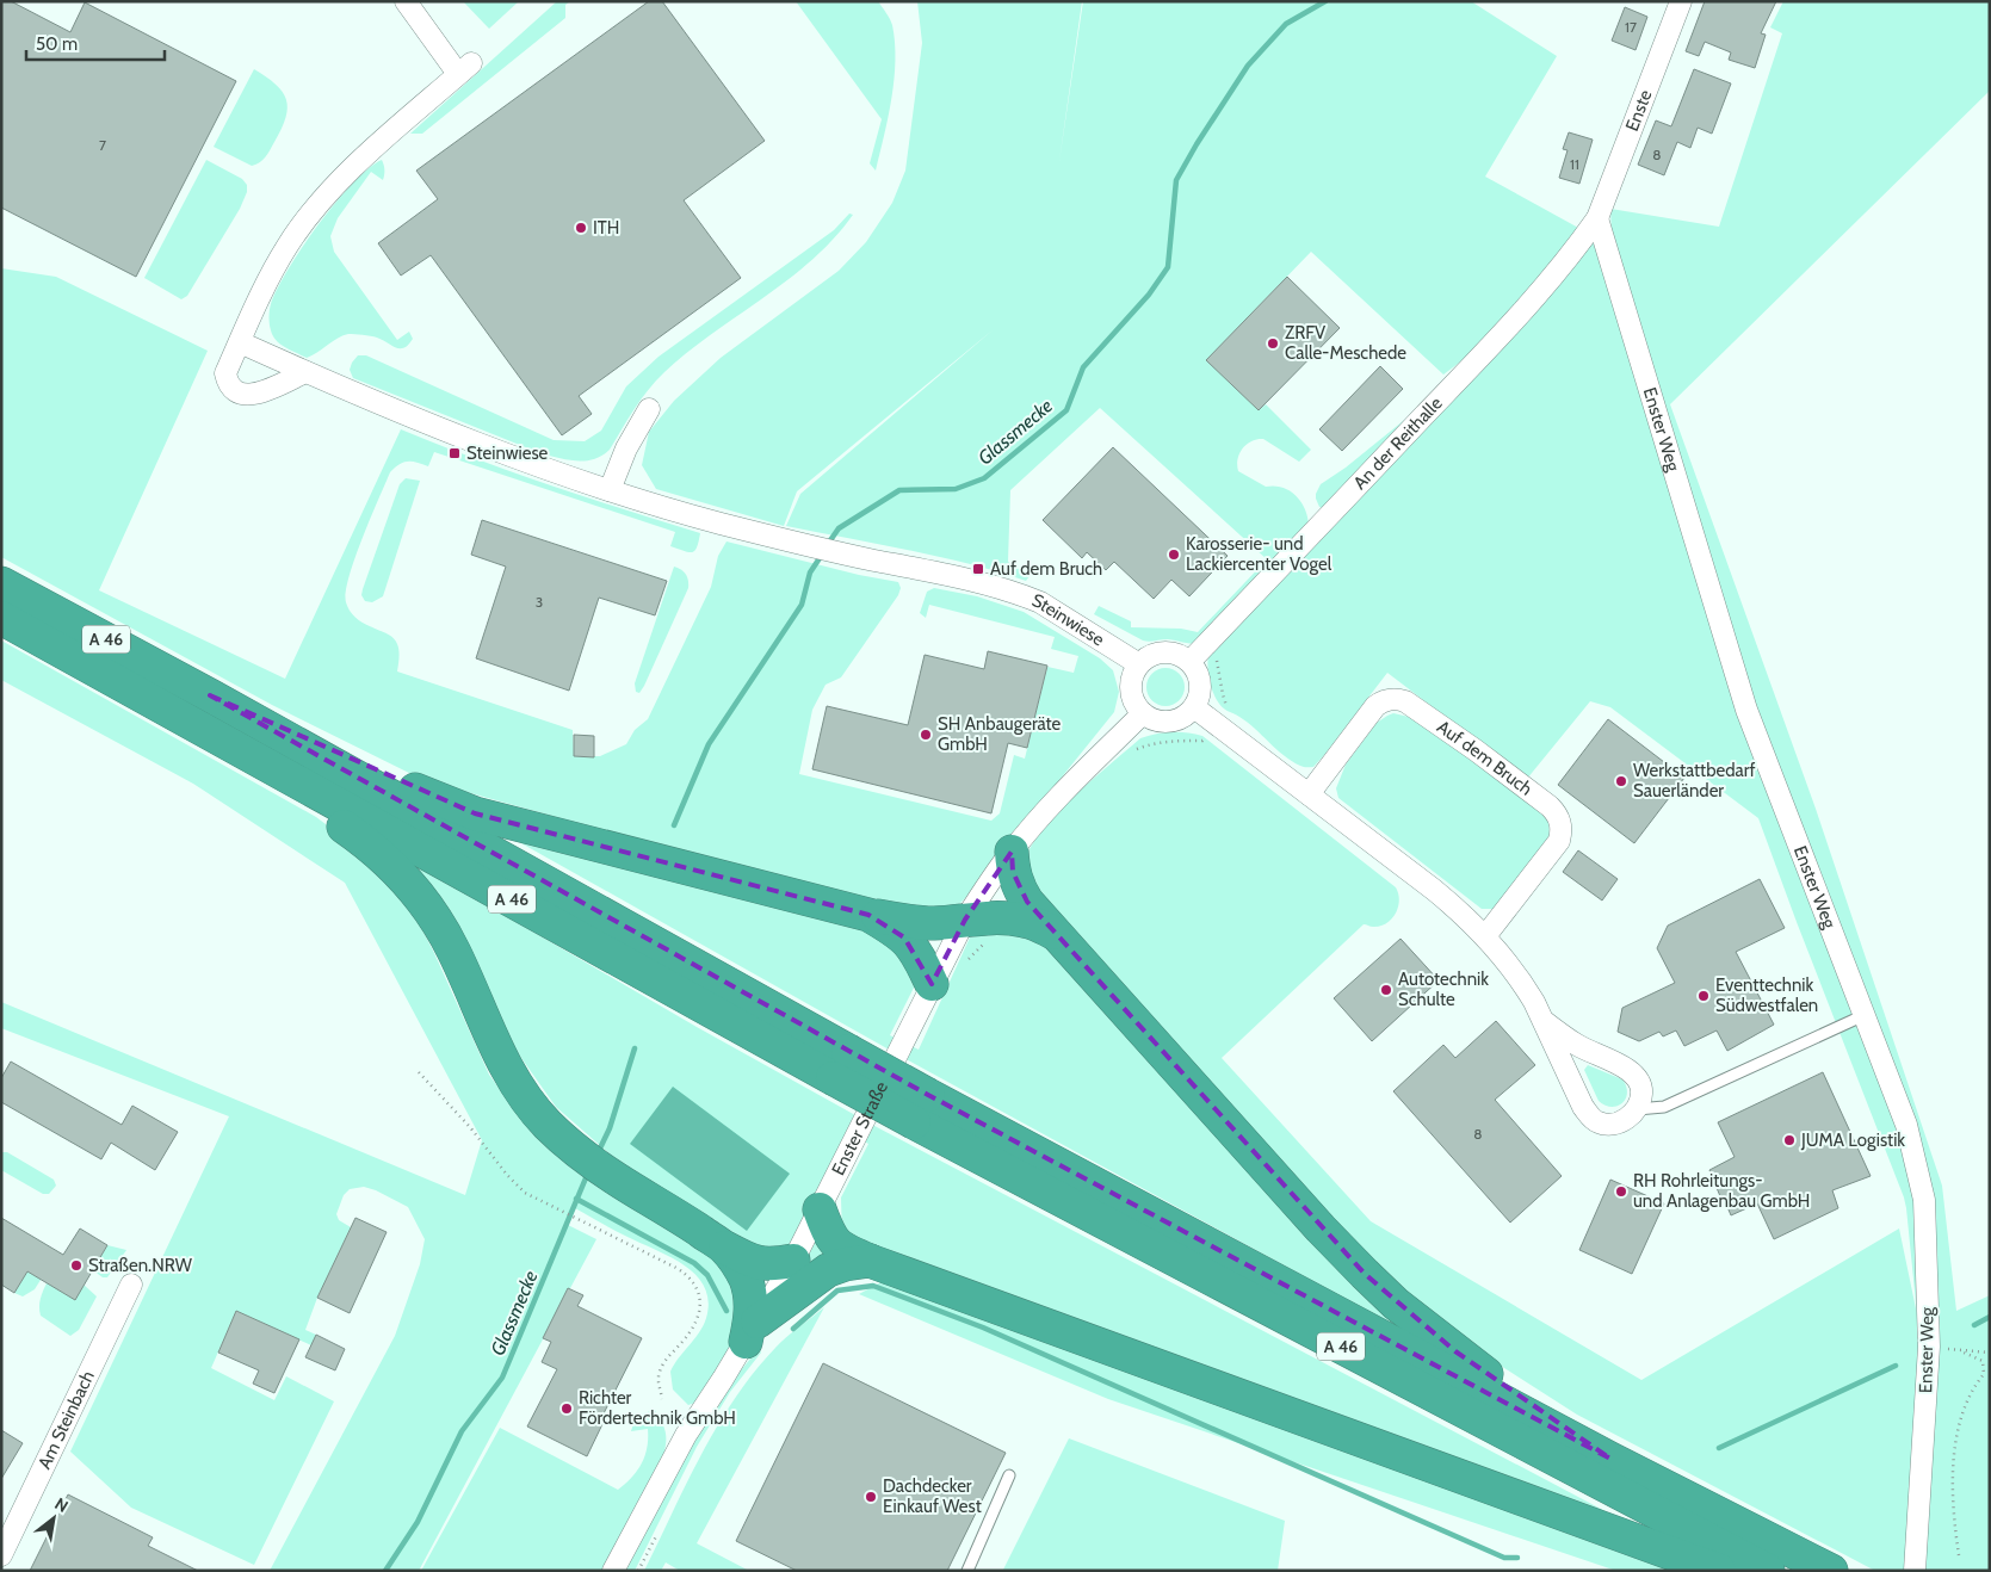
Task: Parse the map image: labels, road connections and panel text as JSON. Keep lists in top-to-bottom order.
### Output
{
  "streets": {
    "highway": ["A 46"],
    "street": [
      "Enste",
      "Enster Weg",
      "An der Reithalle",
      "Steinwiese",
      "Auf dem Bruch",
      "Enster Straße",
      "Am Steinbach"
    ]
  },
  "crossings": [
    ["Enste", "Enster Weg"],
    ["Enste", "An der Reithalle"],
    ["Enster Weg", "An der Reithalle"],
    ["An der Reithalle", "Steinwiese"],
    ["An der Reithalle", "Enster Straße"],
    ["Steinwiese", "Enster Straße"]
  ],
  "water": ["Glassmecke"],
  "places": {
    "other": [
      "ITH",
      "ZRFV Calle-Meschede",
      "Karosserie- und Lackiercenter Vogel",
      "SH Anbaugeräte GmbH",
      "Werkstattbedarf Sauerländer",
      "Autotechnik Schulte",
      "Eventtechnik Südwestfalen",
      "JUMA Logistik",
      "RH Rohrleitungs- und Anlagenbau GmbH",
      "Straßen.NRW",
      "Richter Fördertechnik GmbH",
      "Dachdecker Einkauf West"
    ],
    "transit": ["Steinwiese", "Auf dem Bruch"]
  },
  "house_numbers": [
    "17",
    "7",
    "8",
    "11",
    "3",
    "8"
  ],
  "scale_bar": "50 m",
  "north": "top right"
}
